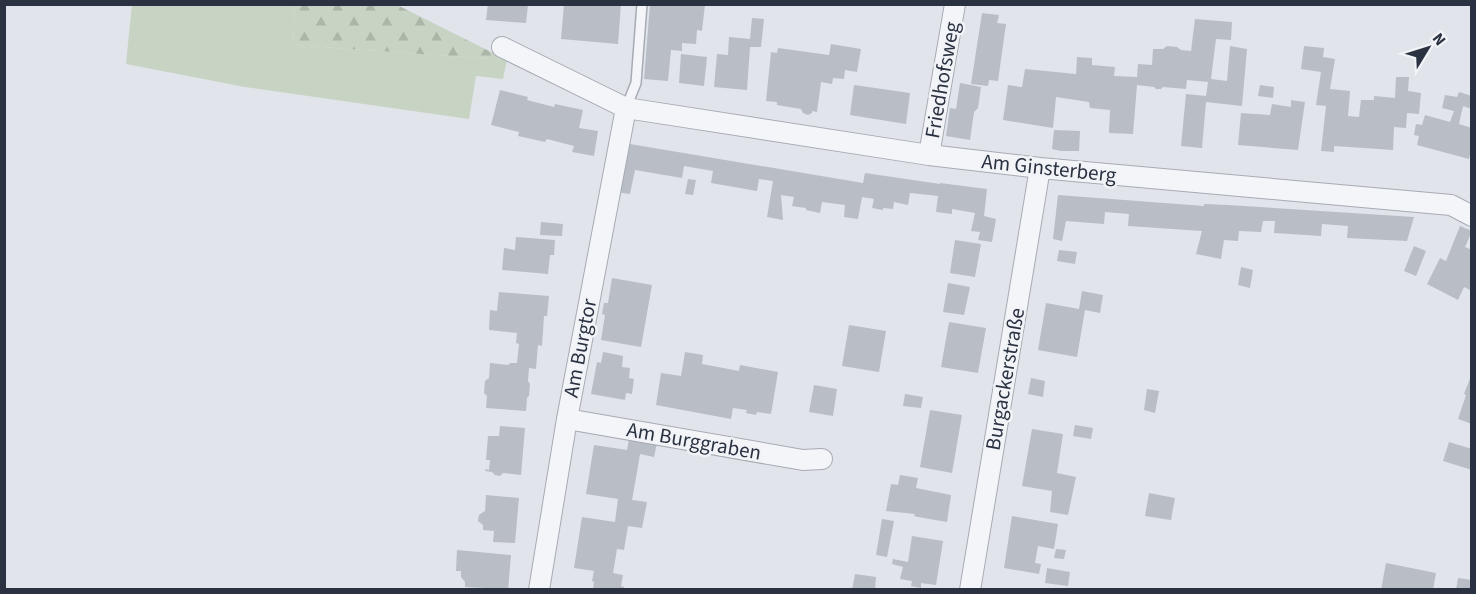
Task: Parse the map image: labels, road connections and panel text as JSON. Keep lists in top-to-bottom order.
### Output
{
  "streets": {
    "street": [
      "Friedhofsweg",
      "Am Ginsterberg",
      "Am Burgtor",
      "Burgackerstraße",
      "Am Burggraben"
    ]
  },
  "crossings": [
    ["Friedhofsweg", "Am Ginsterberg"],
    ["Am Ginsterberg", "Am Burgtor"],
    ["Am Ginsterberg", "Burgackerstraße"],
    ["Am Burgtor", "Am Burggraben"]
  ],
  "north": "top right"
}
